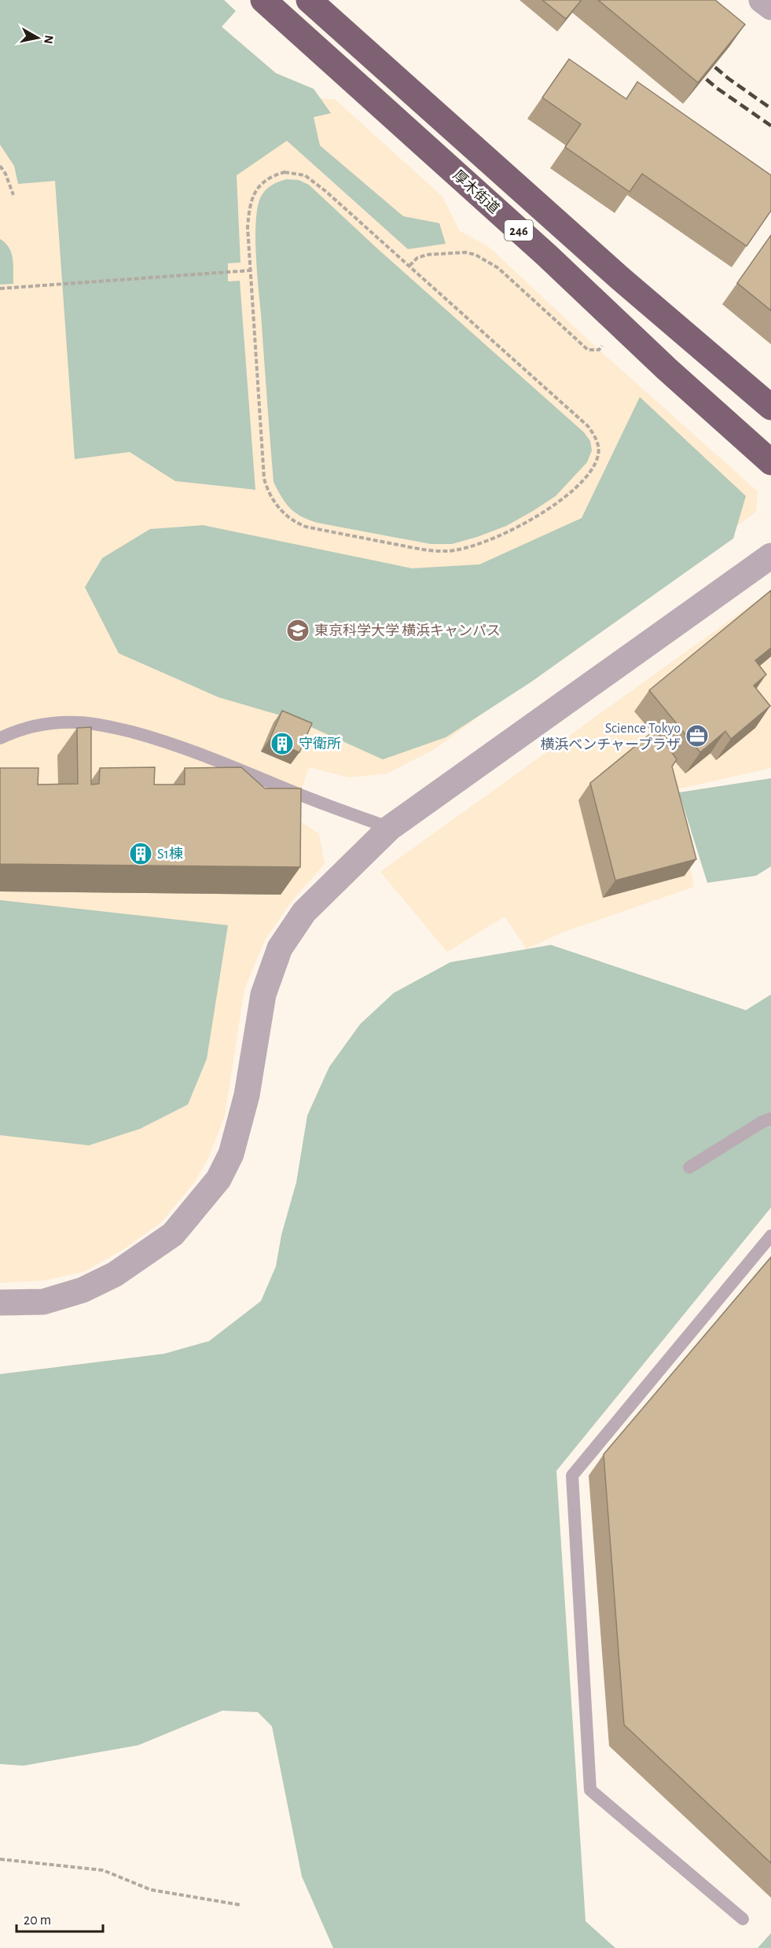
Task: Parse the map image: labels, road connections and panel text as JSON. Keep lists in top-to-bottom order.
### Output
{
  "streets": {
    "highway": ["厚木街道", "246"]
  },
  "places": {
    "school or university": ["東京科学大学 横浜キャンパス"],
    "office": ["Science Tokyo 横浜ベンチャープラザ"],
    "building": ["守衛所", "S1棟"]
  },
  "scale_bar": "20 m",
  "north": "right"
}
